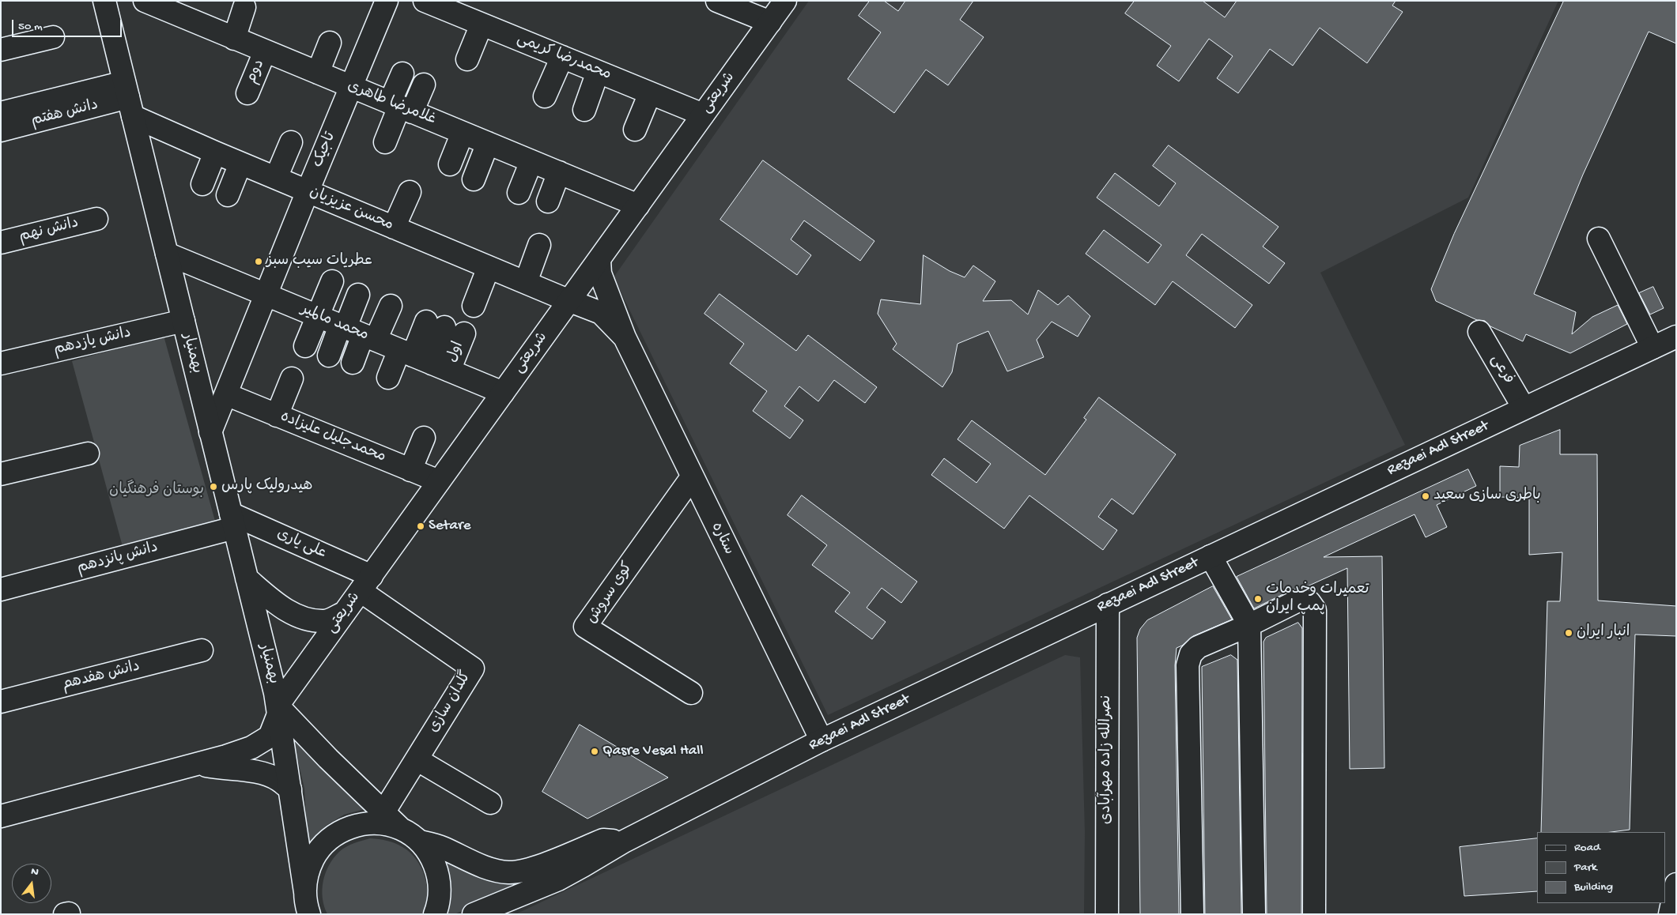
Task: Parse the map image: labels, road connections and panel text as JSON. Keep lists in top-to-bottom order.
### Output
{
  "streets": {
    "street": [
      "محمدرضا کریمی",
      "دوم",
      "شریعتی",
      "غلامرضا طاهری",
      "دانش هفتم",
      "تاجیک",
      "محسن عزیزیان",
      "دانش نهم",
      "محمد مالمیر",
      "دانش یازدهم",
      "اول",
      "بهمنیار",
      "فرعی",
      "محمدجلیل علیزاده",
      "Rezaei Adl Street",
      "ستاره",
      "علی یاری",
      "دانش پانزدهم",
      "کوی سروش",
      "دانش هفدهم",
      "گلدان سازی",
      "نصرالله زاده مهرآبادی"
    ]
  },
  "crossings": [
    ["محمدرضا کریمی", "شریعتی"],
    ["دوم", "غلامرضا طاهری"],
    ["شریعتی", "غلامرضا طاهری"],
    ["شریعتی", "محسن عزیزیان"],
    ["شریعتی", "محمد مالمیر"],
    ["شریعتی", "بهمنیار"],
    ["شریعتی", "محمدجلیل علیزاده"],
    ["شریعتی", "ستاره"],
    ["شریعتی", "علی یاری"],
    ["شریعتی", "گلدان سازی"],
    ["غلامرضا طاهری", "تاجیک"],
    ["دانش هفتم", "محسن عزیزیان"],
    ["دانش هفتم", "بهمنیار"],
    ["تاجیک", "محسن عزیزیان"],
    ["تاجیک", "محمد مالمیر"],
    ["تاجیک", "بهمنیار"],
    ["تاجیک", "محمدجلیل علیزاده"],
    ["محسن عزیزیان", "بهمنیار"],
    ["محسن عزیزیان", "ستاره"],
    ["محمد مالمیر", "اول"],
    ["محمد مالمیر", "بهمنیار"],
    ["دانش یازدهم", "بهمنیار"],
    ["بهمنیار", "علی یاری"],
    ["بهمنیار", "دانش پانزدهم"],
    ["فرعی", "Rezaei Adl Street"],
    ["Rezaei Adl Street", "ستاره"],
    ["Rezaei Adl Street", "نصرالله زاده مهرآبادی"],
    ["ستاره", "کوی سروش"],
    ["علی یاری", "دانش پانزدهم"],
    ["علی یاری", "گلدان سازی"]
  ],
  "parks": ["بوستان فرهنگیان"],
  "places": [
    "عطریات سیب سبز",
    "هیدرولیک پارس",
    "باطری سازی سعید",
    "Setare",
    "تعمیرات وخدمات پمپ ایران",
    "انبار ایران",
    "Qasre Vesal Hall"
  ],
  "legend": ["Road", "Park", "Building"],
  "scale_bar": "50 m",
  "north": "top"
}
